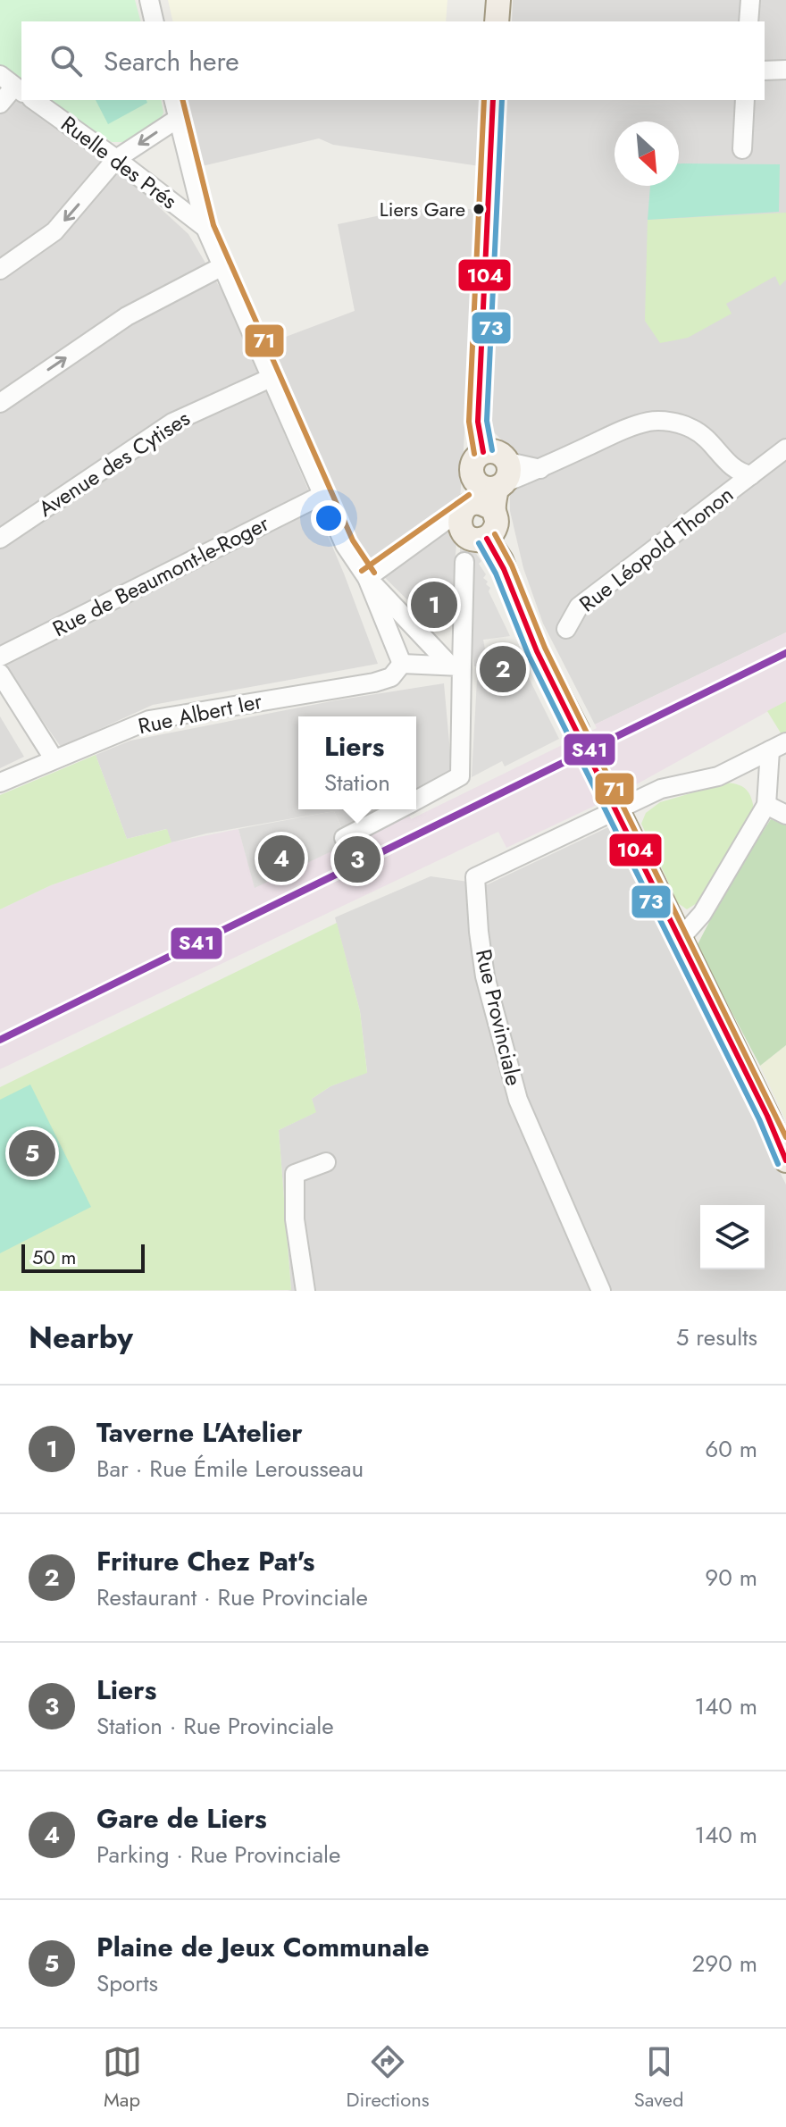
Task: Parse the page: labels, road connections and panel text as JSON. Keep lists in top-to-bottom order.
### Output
{
  "streets": {
    "street": [
      "Ruelle des Prés",
      "Avenue des Cytises",
      "Rue Léopold Thonon",
      "Rue de Beaumont-le-Roger",
      "Rue Albert Ier",
      "Rue Provinciale"
    ]
  },
  "places": ["Liers Gare"],
  "lines": [
    "transit line 104",
    "transit line 73",
    "transit line 71",
    "transit line S41"
  ],
  "scale_bar": "50 m",
  "north": "bottom right",
  "page": {
    "search": "Search here",
    "pins": [
      "1",
      "2",
      "4",
      "3",
      "5"
    ],
    "popup": ["Liers", "Station"],
    "scale": "50 m",
    "heading": ["Nearby", "5 results"],
    "list": [
      {
        "mark": "1",
        "name": "Taverne L'Atelier",
        "note": "Bar · Rue Émile Lerousseau",
        "value": "60 m"
      },
      {
        "mark": "2",
        "name": "Friture Chez Pat's",
        "note": "Restaurant · Rue Provinciale",
        "value": "90 m"
      },
      {
        "mark": "3",
        "name": "Liers",
        "note": "Station · Rue Provinciale",
        "value": "140 m"
      },
      {
        "mark": "4",
        "name": "Gare de Liers",
        "note": "Parking · Rue Provinciale",
        "value": "140 m"
      },
      {
        "mark": "5",
        "name": "Plaine de Jeux Communale",
        "note": "Sports",
        "value": "290 m"
      }
    ],
    "nav": ["Map", "Directions", "Saved"]
  }
}
